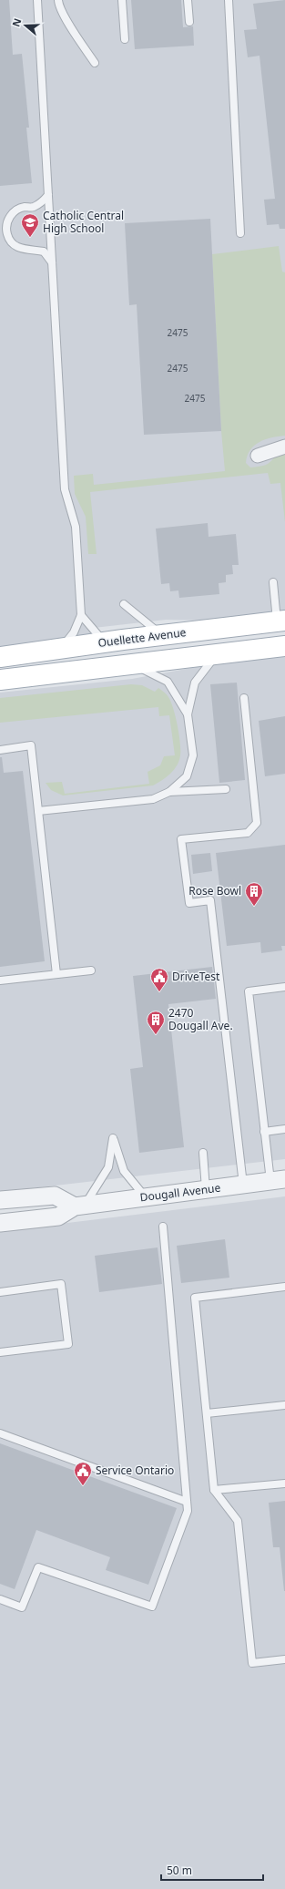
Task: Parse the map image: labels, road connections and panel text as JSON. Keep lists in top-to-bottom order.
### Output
{
  "streets": {
    "main road": ["Ouellette Avenue"],
    "street": ["Dougall Avenue"]
  },
  "places": {
    "school or university": ["Catholic Central High School"],
    "building": ["Rose Bowl", "2470 Dougall Ave."],
    "public building": ["DriveTest", "Service Ontario"]
  },
  "house_numbers": ["2475", "2475", "2475"],
  "scale_bar": "50 m",
  "north": "left"
}
